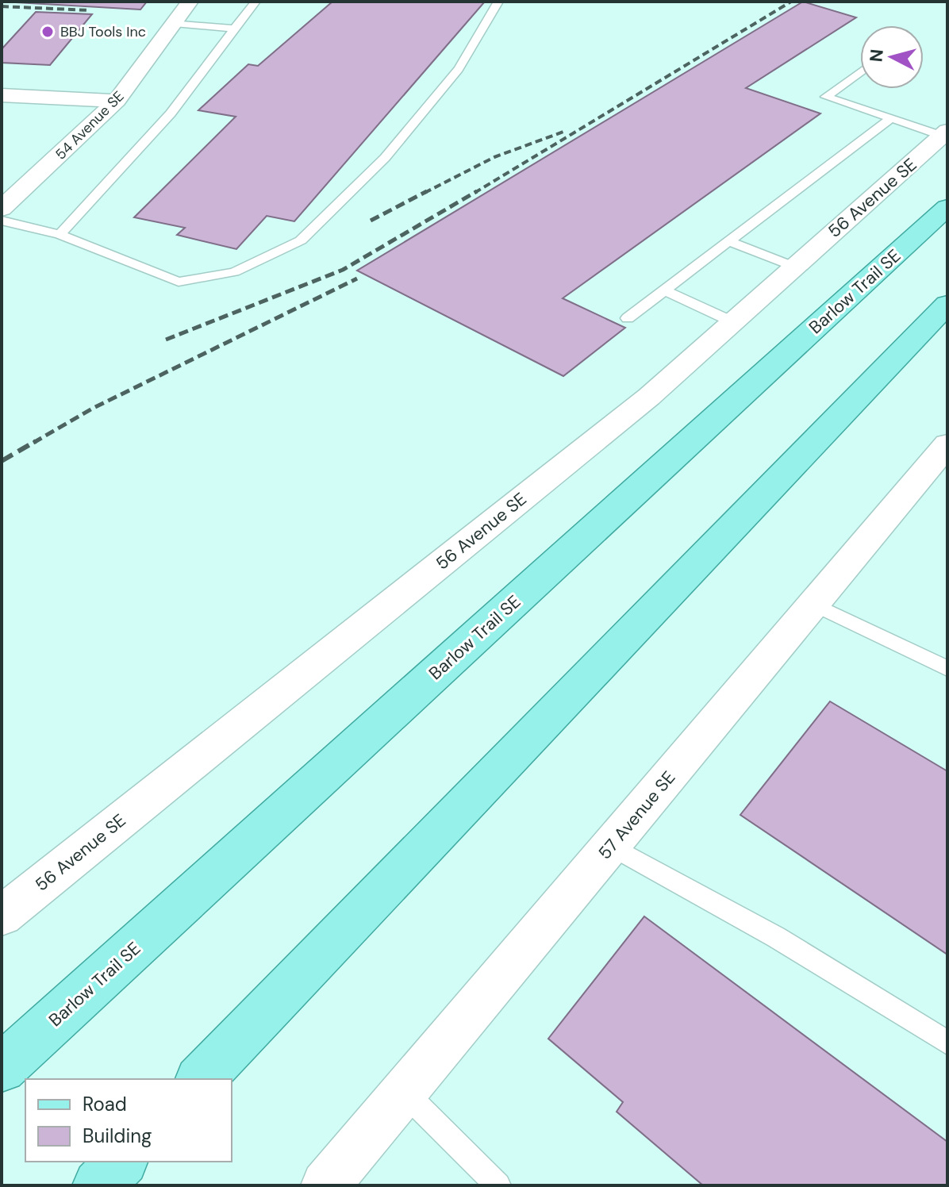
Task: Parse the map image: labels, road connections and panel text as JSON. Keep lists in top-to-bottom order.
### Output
{
  "streets": {
    "main road": ["Barlow Trail SE"],
    "street": ["54 Avenue SE", "56 Avenue SE", "57 Avenue SE"]
  },
  "places": ["BBJ Tools Inc"],
  "legend": ["Road", "Building"],
  "north": "left"
}
